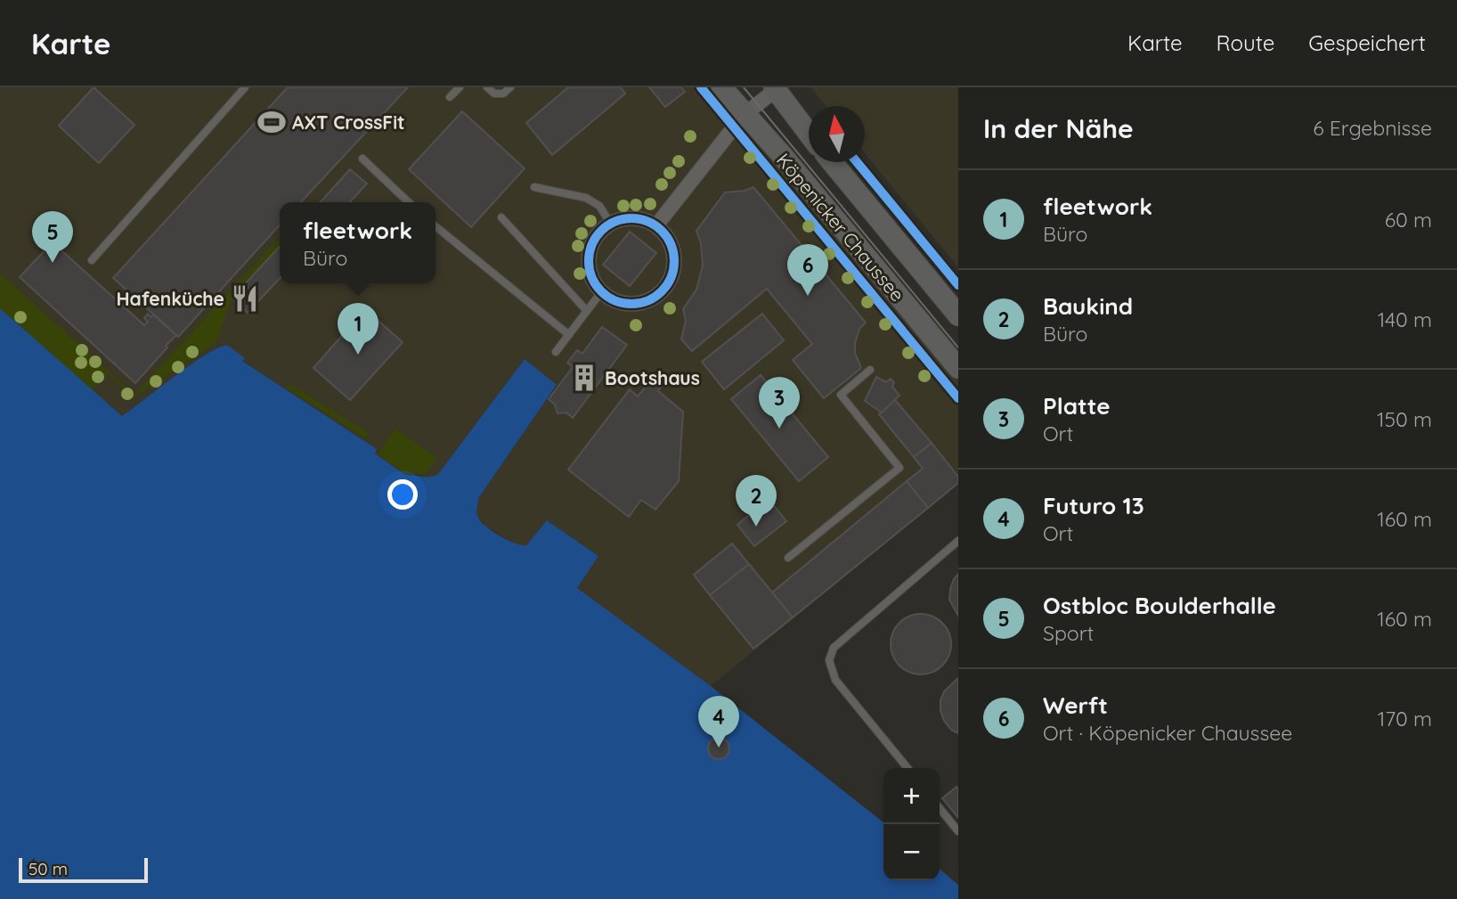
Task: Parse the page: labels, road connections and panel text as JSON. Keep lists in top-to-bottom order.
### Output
{
  "streets": {
    "main road": ["Köpenicker Chaussee"]
  },
  "places": {
    "sports": ["AXT CrossFit"],
    "restaurant": ["Hafenküche"],
    "building": ["Bootshaus"]
  },
  "scale_bar": "50 m",
  "north": "top",
  "page": {
    "header": "Karte",
    "nav": ["Karte", "Route", "Gespeichert"],
    "heading": ["In der Nähe", "6 Ergebnisse"],
    "list": [
      {
        "mark": "1",
        "name": "fleetwork",
        "note": "Büro",
        "value": "60 m"
      },
      {
        "mark": "2",
        "name": "Baukind",
        "note": "Büro",
        "value": "140 m"
      },
      {
        "mark": "3",
        "name": "Platte",
        "note": "Ort",
        "value": "150 m"
      },
      {
        "mark": "4",
        "name": "Futuro 13",
        "note": "Ort",
        "value": "160 m"
      },
      {
        "mark": "5",
        "name": "Ostbloc Boulderhalle",
        "note": "Sport",
        "value": "160 m"
      },
      {
        "mark": "6",
        "name": "Werft",
        "note": "Ort · Köpenicker Chaussee",
        "value": "170 m"
      }
    ],
    "popup": ["fleetwork", "Büro"],
    "pins": [
      "5",
      "6",
      "1",
      "3",
      "2",
      "4"
    ],
    "map_buttons": ["+", "−"],
    "scale": "50 m"
  }
}
